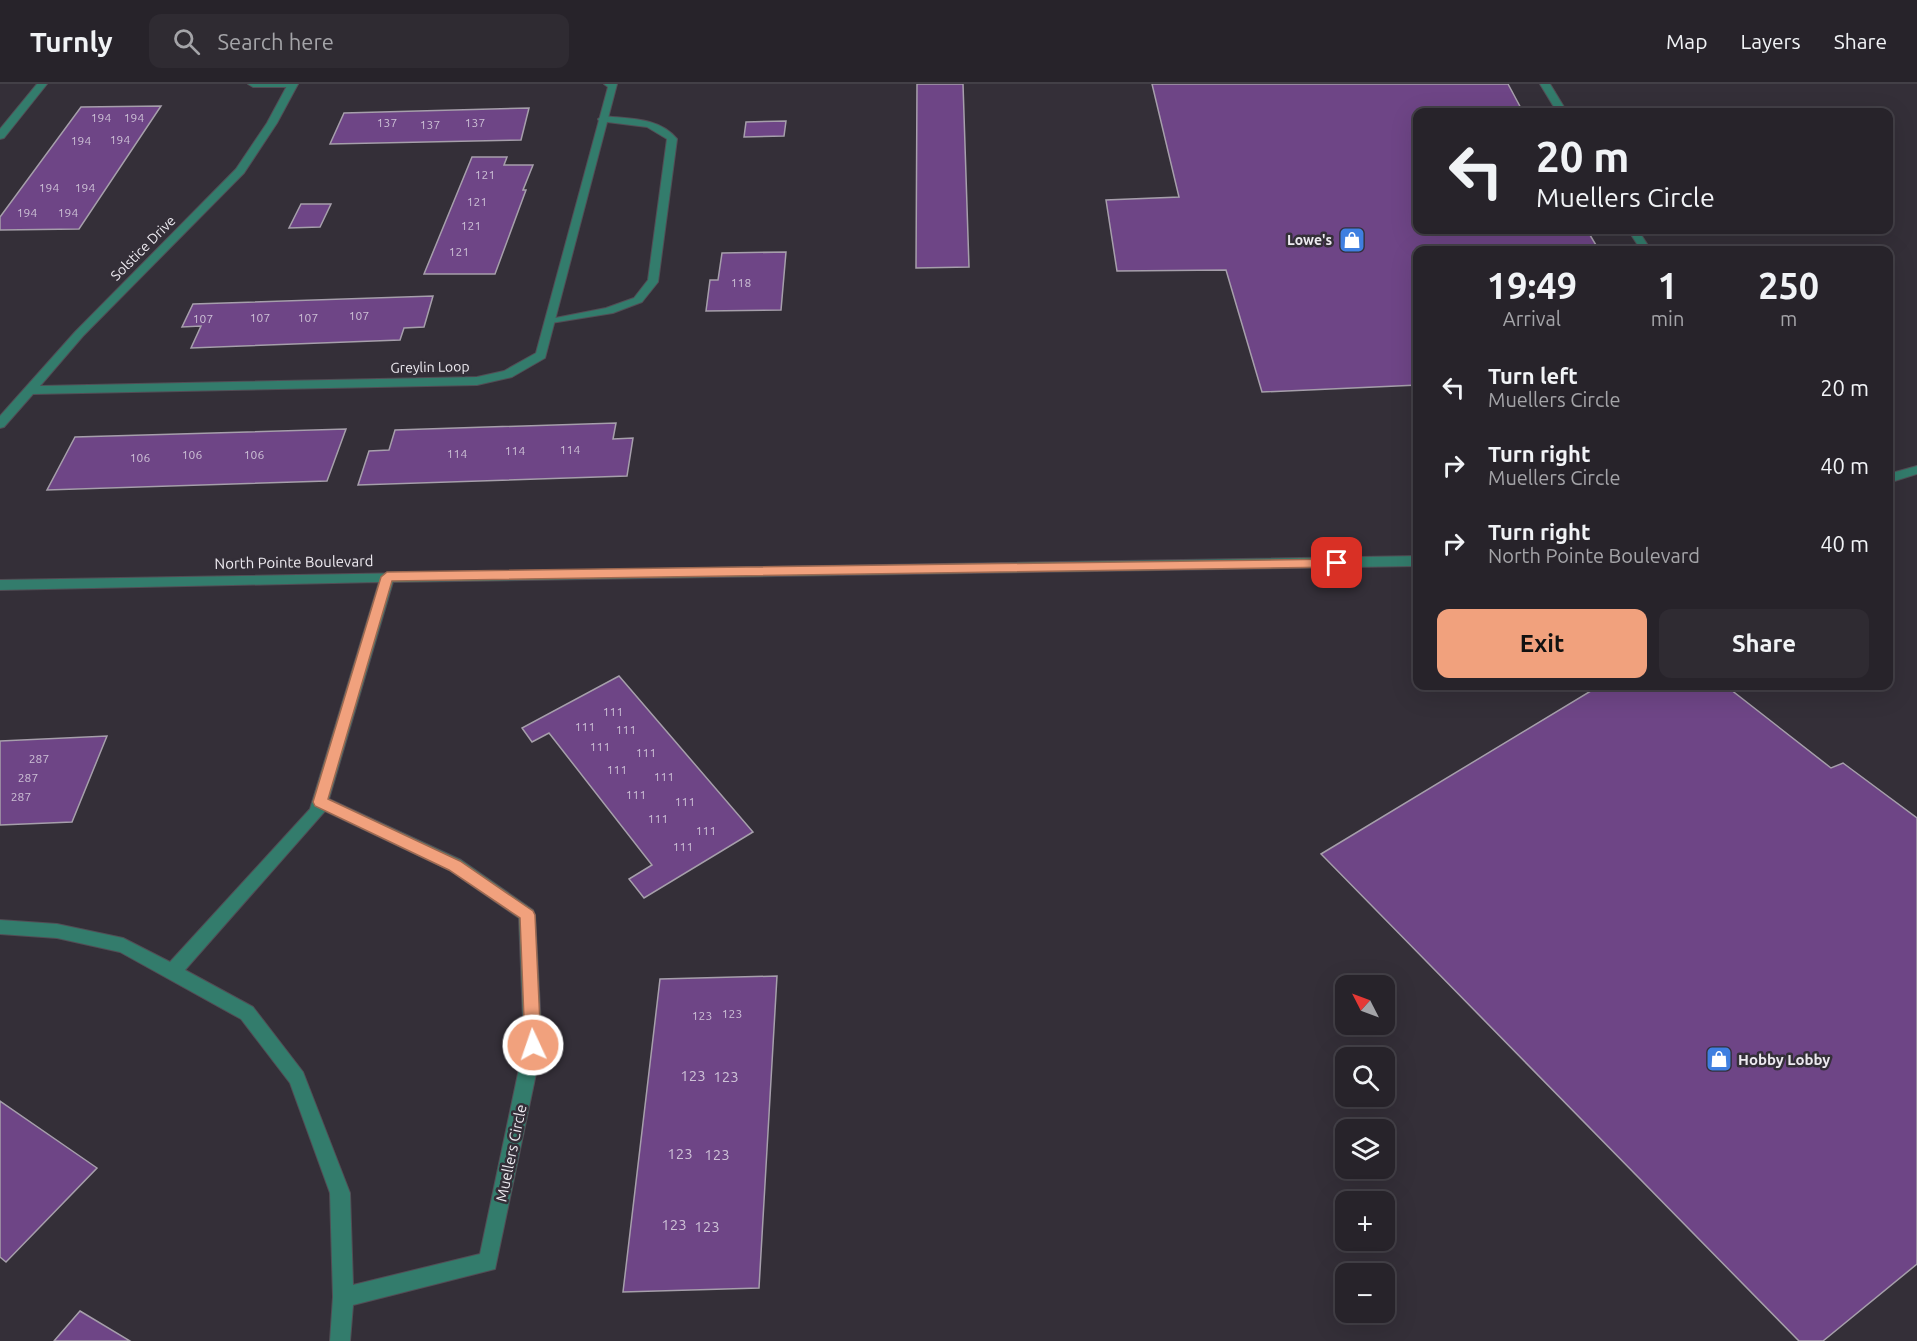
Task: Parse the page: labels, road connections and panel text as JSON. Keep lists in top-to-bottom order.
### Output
{
  "streets": {
    "street": [
      "Solstice Drive",
      "Greylin Loop",
      "North Pointe Boulevard",
      "Muellers Circle"
    ]
  },
  "crossings": [
    ["Solstice Drive", "Greylin Loop"]
  ],
  "places": {
    "shop": ["Lowe's", "Hobby Lobby"]
  },
  "house_numbers": [
    "194",
    "194",
    "137",
    "137",
    "137",
    "194",
    "194",
    "121",
    "194",
    "194",
    "121",
    "194",
    "194",
    "121",
    "121",
    "118",
    "107",
    "107",
    "107",
    "107",
    "114",
    "114",
    "114",
    "106",
    "106",
    "106",
    "111",
    "111",
    "111",
    "111",
    "111",
    "287",
    "111",
    "111",
    "287",
    "111",
    "287",
    "111",
    "111",
    "111",
    "111",
    "123",
    "123",
    "123",
    "123",
    "123",
    "123",
    "123",
    "123"
  ],
  "north": "top left",
  "page": {
    "header": "Turnly",
    "search": "Search here",
    "nav": ["Map", "Layers", "Share"],
    "turn": ["20 m", "Muellers Circle"],
    "eta": [
      "19:49",
      "Arrival",
      "1",
      "min",
      "250",
      "m"
    ],
    "list": [
      {
        "name": "Turn left",
        "note": "Muellers Circle",
        "value": "20 m"
      },
      {
        "name": "Turn right",
        "note": "Muellers Circle",
        "value": "40 m"
      },
      {
        "name": "Turn right",
        "note": "North Pointe Boulevard",
        "value": "40 m"
      }
    ],
    "buttons": ["Exit", "Share"],
    "map_buttons": ["+", "−"]
  }
}
